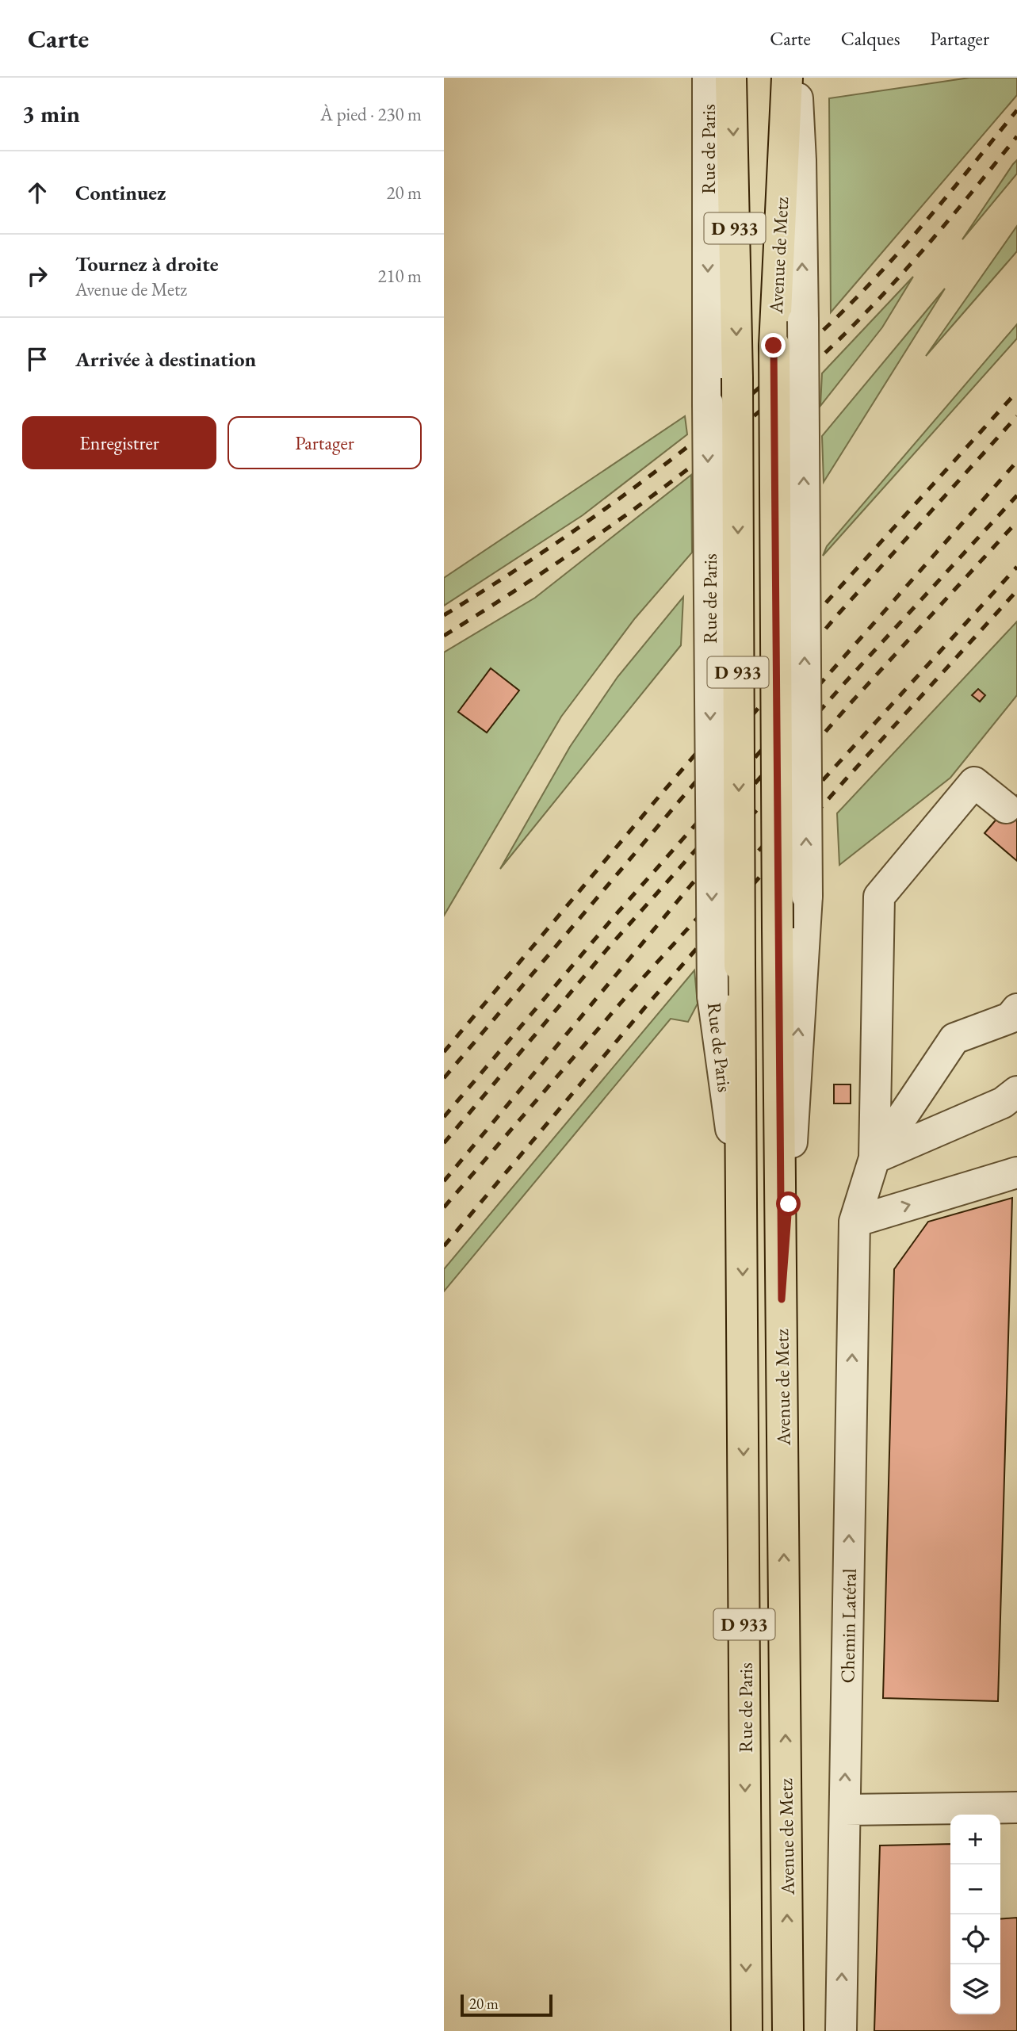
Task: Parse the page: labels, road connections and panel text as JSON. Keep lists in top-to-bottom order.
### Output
{
  "streets": {
    "main road": ["Rue de Paris", "D 933", "Avenue de Metz"],
    "street": ["Chemin Latéral"]
  },
  "one_way": ["Avenue de Metz", "Chemin Latéral"],
  "scale_bar": "20 m",
  "page": {
    "header": "Carte",
    "nav": ["Carte", "Calques", "Partager"],
    "heading": ["3 min", "À pied · 230 m"],
    "list": [
      ["Continuez", "20 m"],
      ["Tournez à droite", "Avenue de Metz", "210 m"],
      "Arrivée à destination"
    ],
    "buttons": ["Enregistrer", "Partager"],
    "map_buttons": ["+", "−"],
    "scale": "20 m"
  }
}
